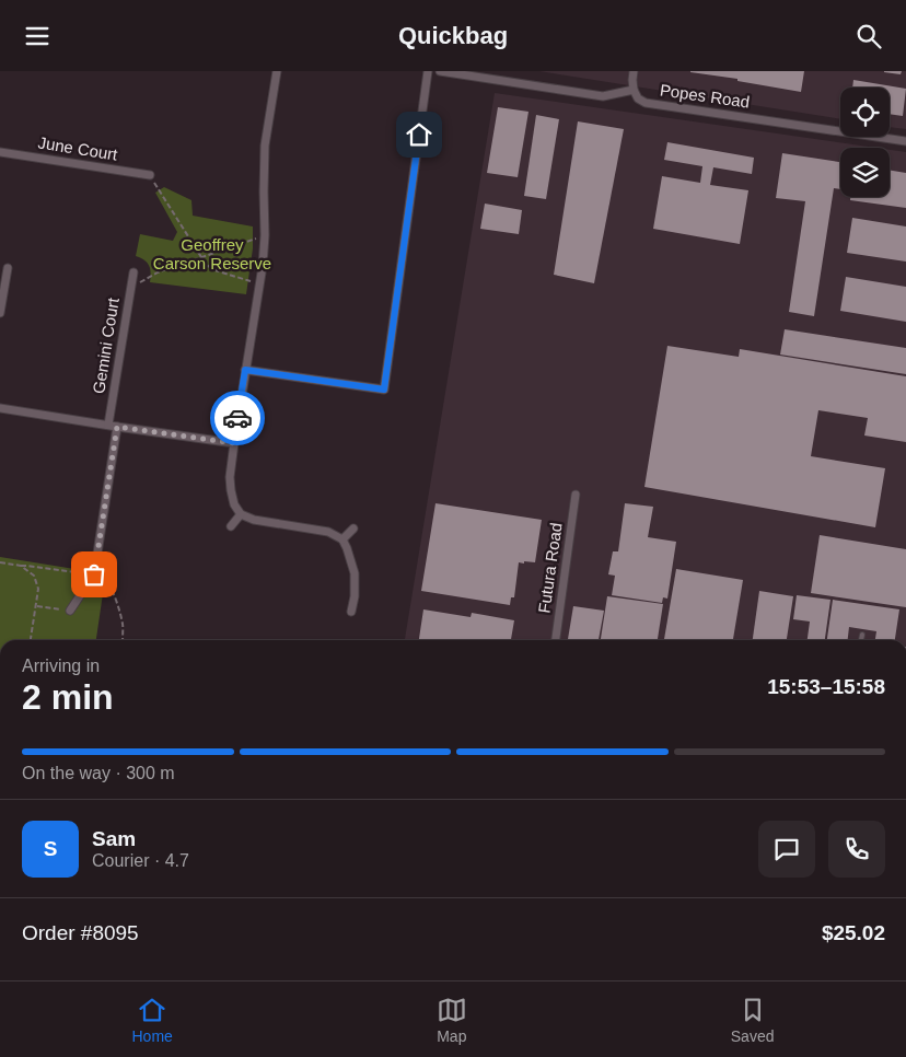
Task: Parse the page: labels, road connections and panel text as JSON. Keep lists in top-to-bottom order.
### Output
{
  "streets": {
    "street": [
      "Popes Road",
      "June Court",
      "Gemini Court",
      "Futura Road"
    ]
  },
  "parks": ["Geoffrey Carson Reserve"],
  "page": {
    "header": "Quickbag",
    "heading": ["2 min", "Arriving in", "15:53–15:58"],
    "panel": [
      "Sam",
      "Courier · 4.7",
      "Order #8095",
      "$25.02"
    ],
    "bar": "On the way · 300 m",
    "round": "S",
    "tabs": ["Home", "Map", "Saved"]
  }
}
